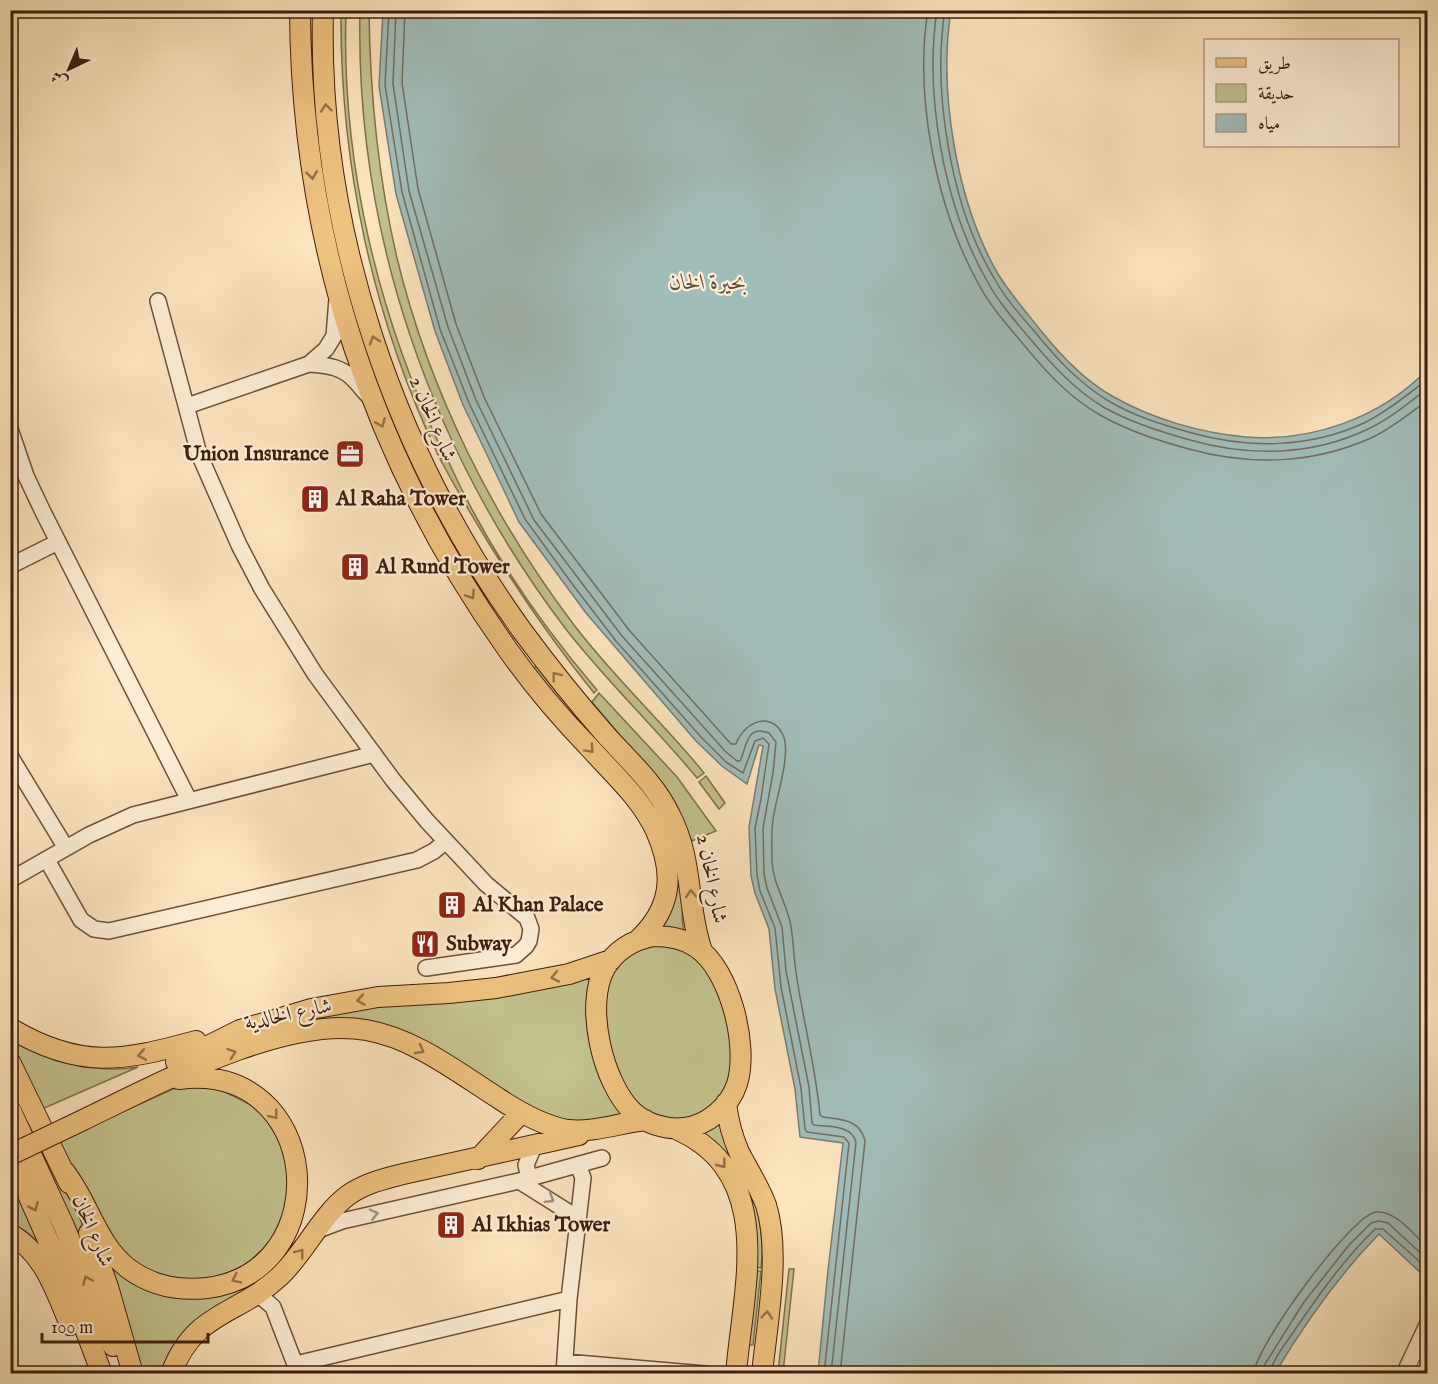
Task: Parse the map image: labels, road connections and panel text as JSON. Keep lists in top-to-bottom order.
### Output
{
  "streets": {
    "main road": ["شارع الخان 2", "شارع الخالدية", "شارع الخان"]
  },
  "crossings": [
    ["شارع الخان 2", "شارع الخالدية"],
    ["شارع الخالدية", "شارع الخان"]
  ],
  "water": ["بحيرة الخان"],
  "places": {
    "office": ["Union Insurance"],
    "building": [
      "Al Raha Tower",
      "Al Rund Tower",
      "Al Khan Palace",
      "Al Ikhias Tower"
    ],
    "restaurant": ["Subway"]
  },
  "legend": ["طريق", "حديقة", "مياه"],
  "scale_bar": "100 m",
  "north": "bottom left"
}
